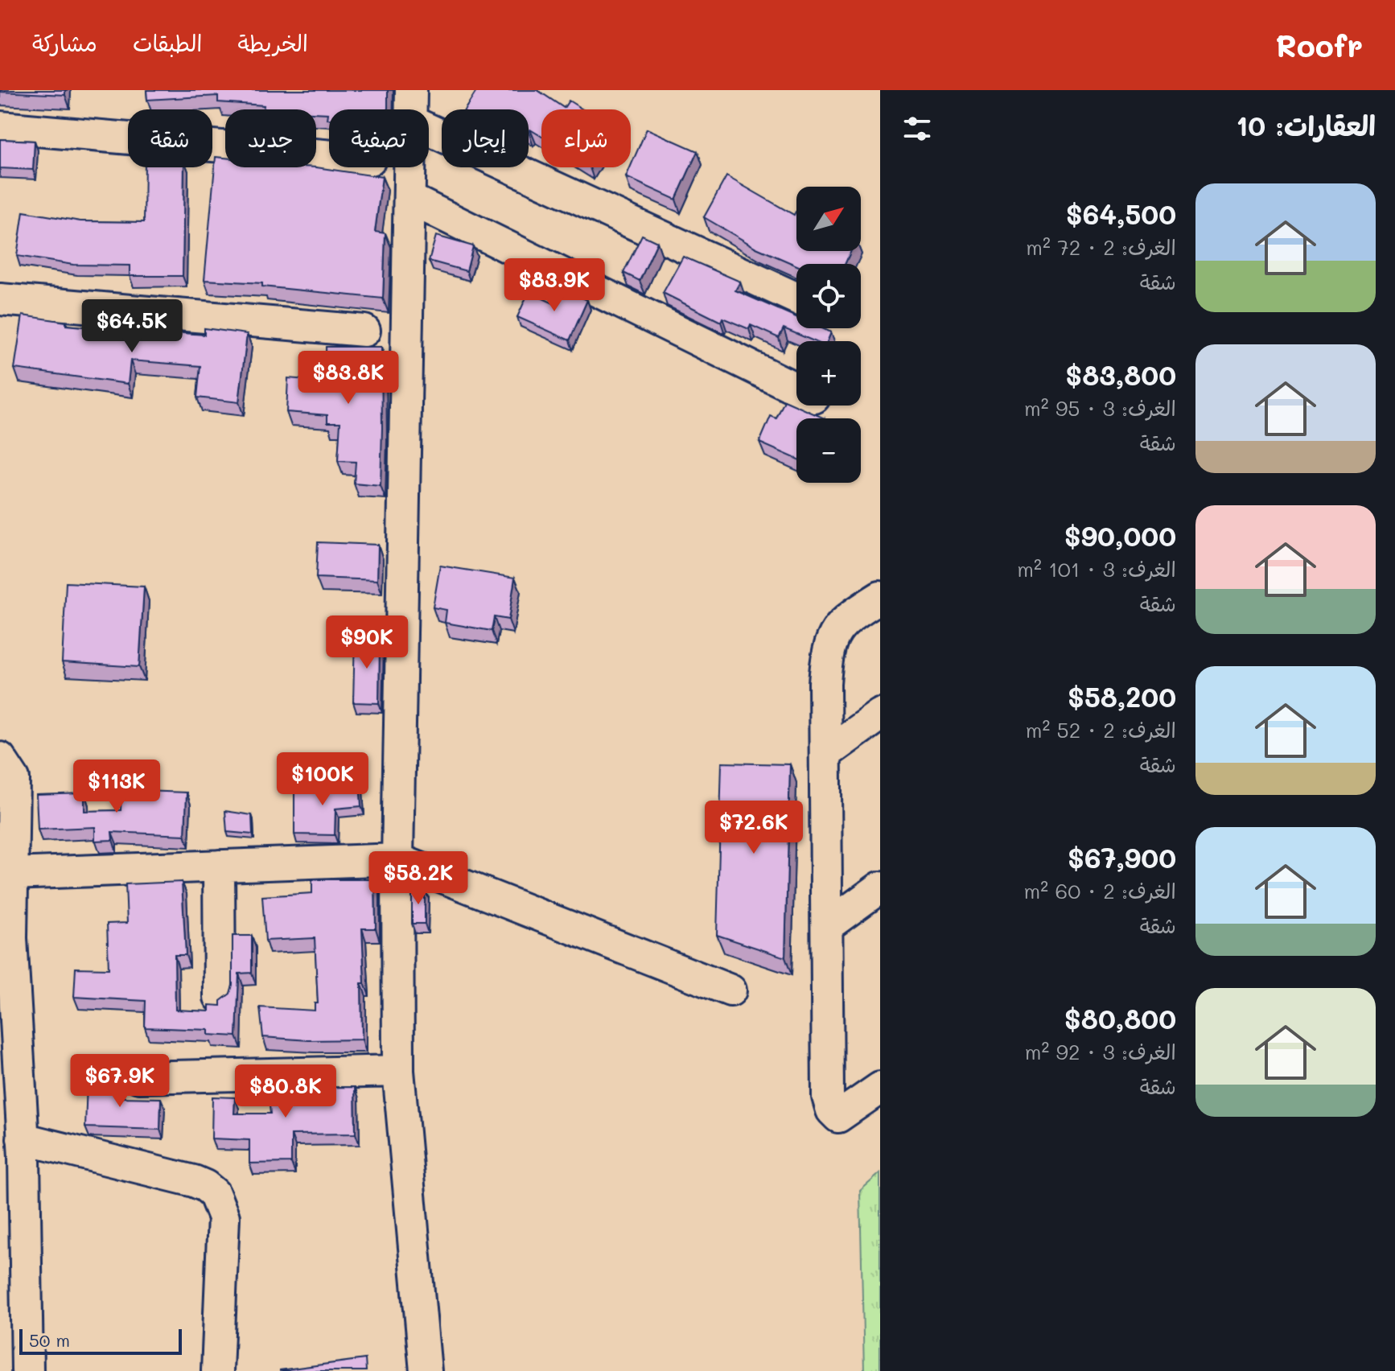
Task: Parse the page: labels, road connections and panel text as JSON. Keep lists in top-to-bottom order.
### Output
{
  "scale_bar": "50 m",
  "north": "top right",
  "page": {
    "header": "Roofr",
    "nav": ["الخريطة", "الطبقات", "مشاركة"],
    "heading": "العقارات: 10",
    "chip": [
      "شراء",
      "إيجار",
      "تصفية",
      "جديد",
      "شقة"
    ],
    "list": [
      {
        "name": "$64,500",
        "note": "الغرف: 2 · 72 m² · شقة"
      },
      {
        "name": "$83,800",
        "note": "الغرف: 3 · 95 m² · شقة"
      },
      {
        "name": "$90,000",
        "note": "الغرف: 3 · 101 m² · شقة"
      },
      {
        "name": "$58,200",
        "note": "الغرف: 2 · 52 m² · شقة"
      },
      {
        "name": "$67,900",
        "note": "الغرف: 2 · 60 m² · شقة"
      },
      {
        "name": "$80,800",
        "note": "الغرف: 3 · 92 m² · شقة"
      }
    ],
    "map_buttons": ["+", "−"],
    "price": [
      "$83.9K",
      "$64.5K",
      "$83.8K",
      "$90K",
      "$100K",
      "$113K",
      "$72.6K",
      "$58.2K",
      "$67.9K",
      "$80.8K"
    ],
    "scale": "50 m"
  }
}
